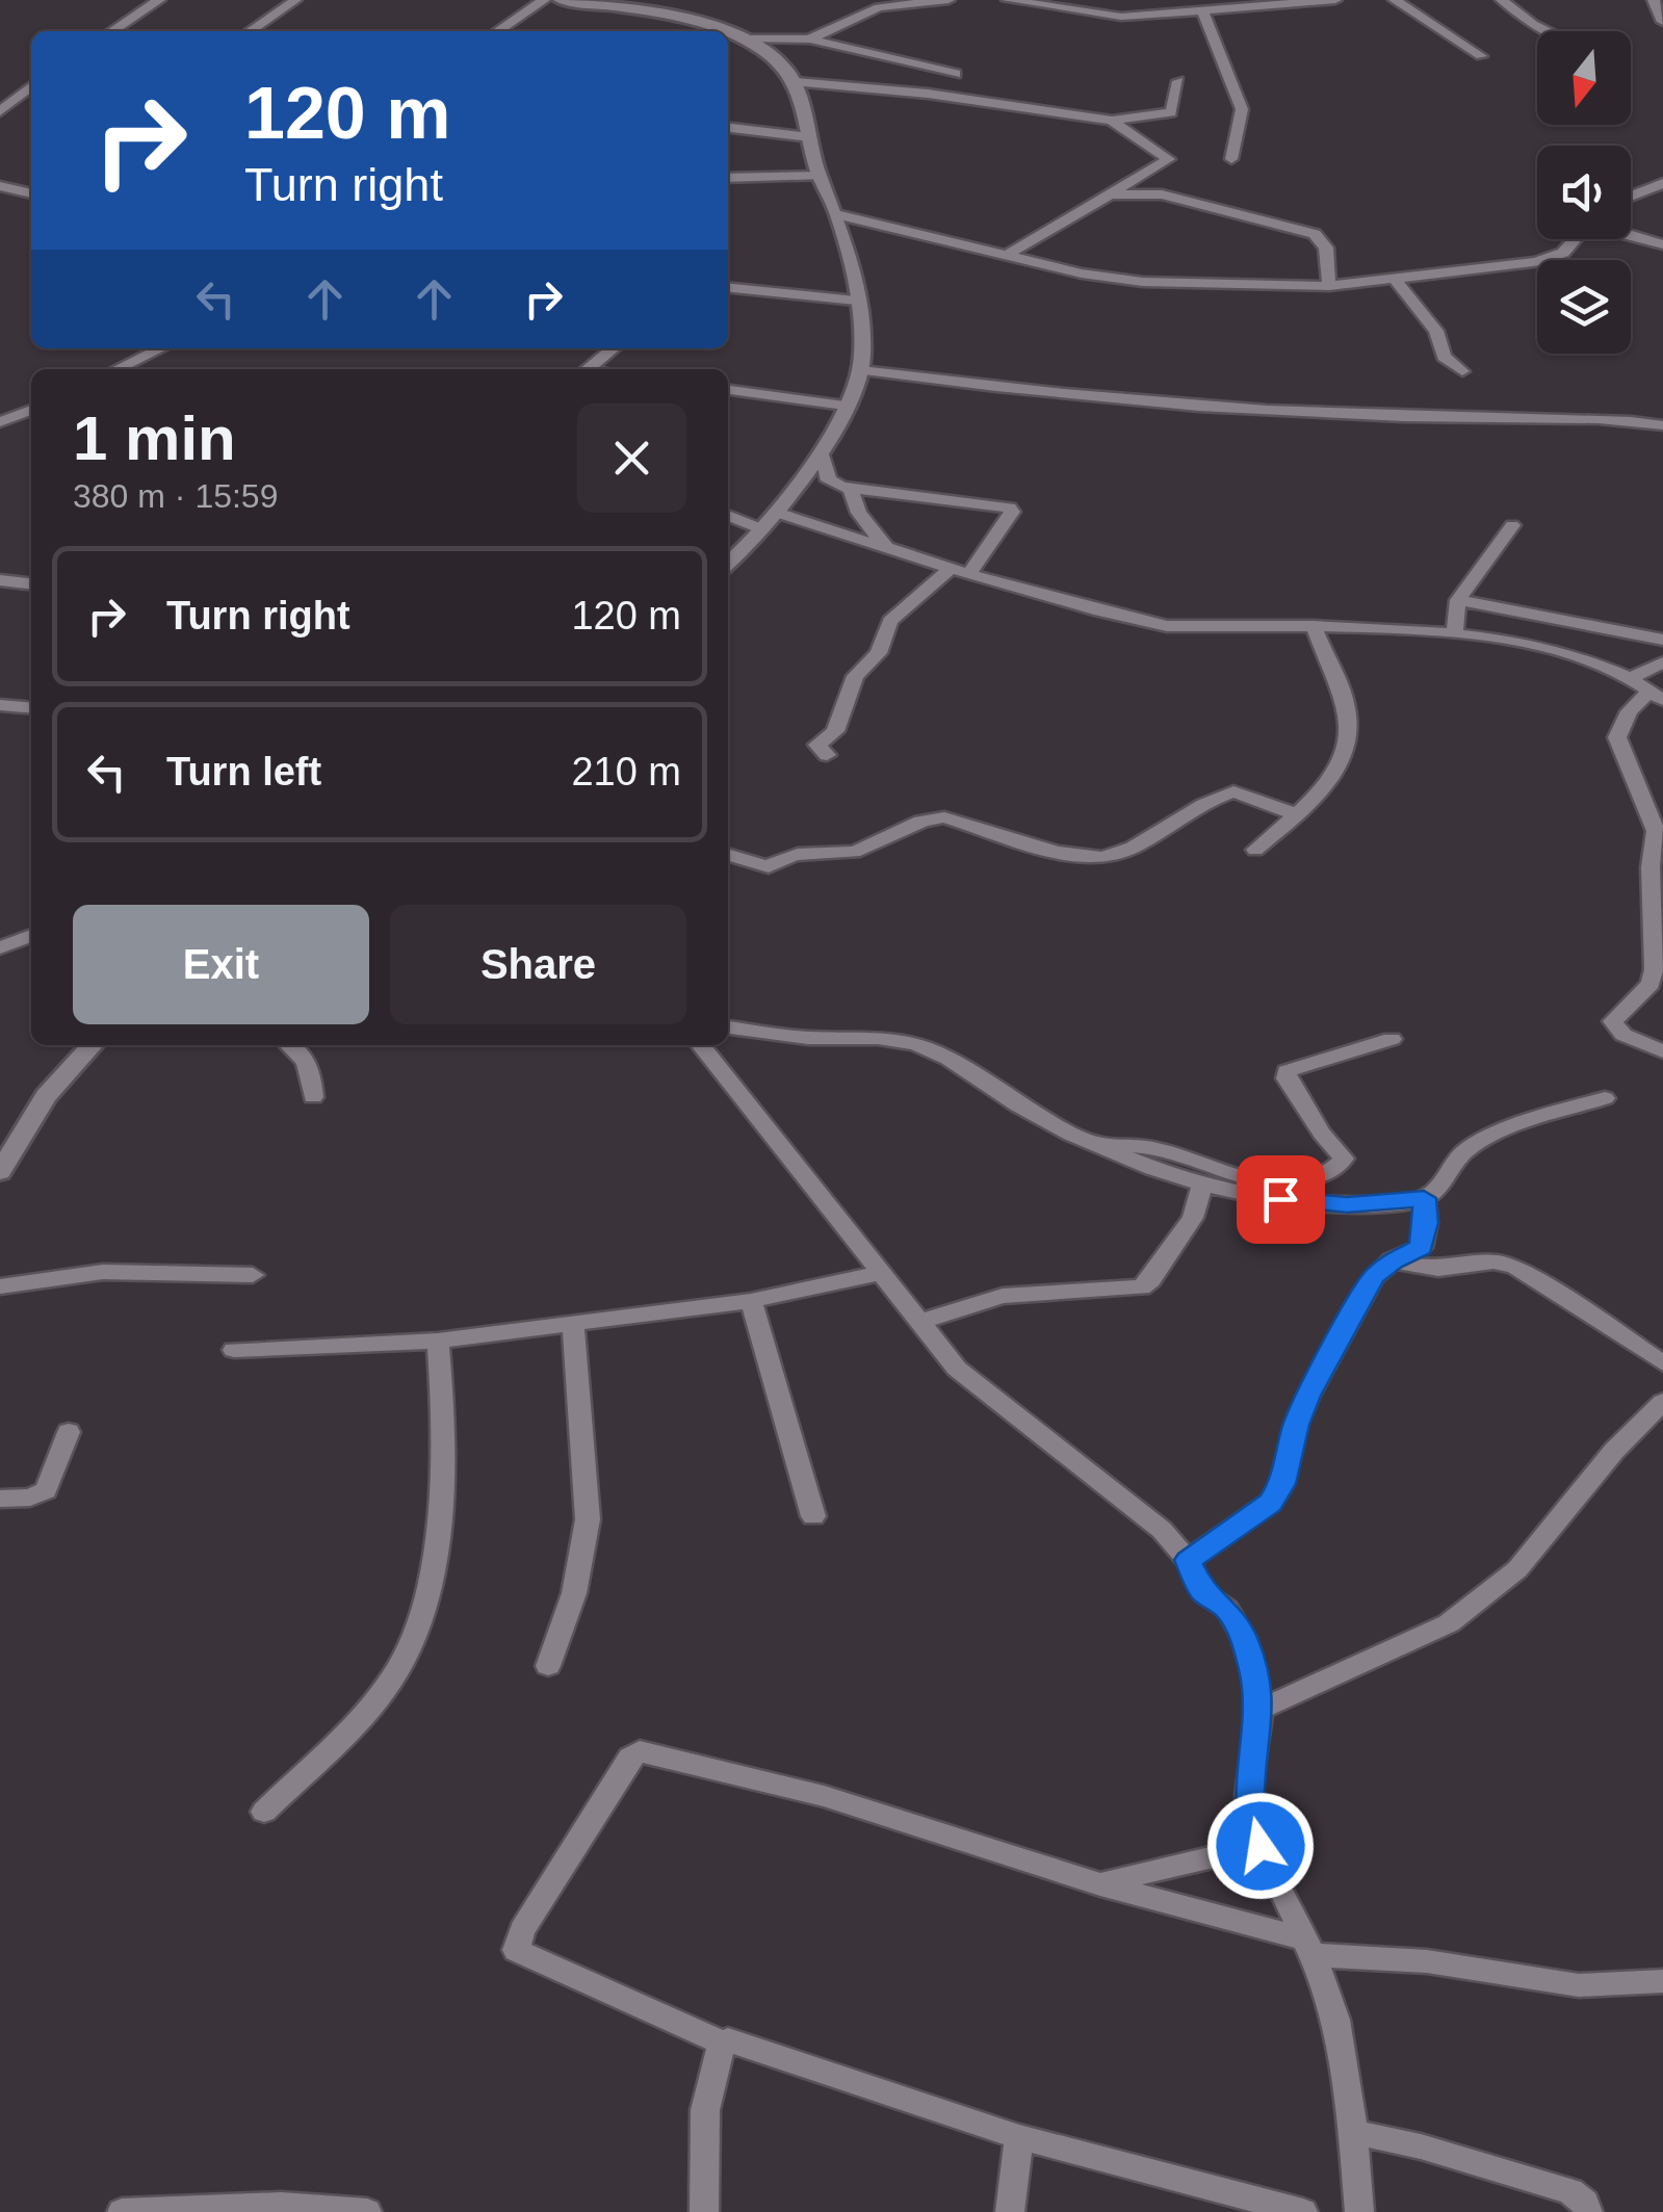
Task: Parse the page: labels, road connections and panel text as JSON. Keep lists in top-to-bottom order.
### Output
{
  "north": "bottom",
  "page": {
    "turn": ["120 m", "Turn right"],
    "heading": ["1 min", "380 m · 15:59"],
    "list": [
      {
        "name": "Turn right",
        "value": "120 m"
      },
      {
        "name": "Turn left",
        "value": "210 m"
      }
    ],
    "buttons": ["Exit", "Share"]
  }
}
